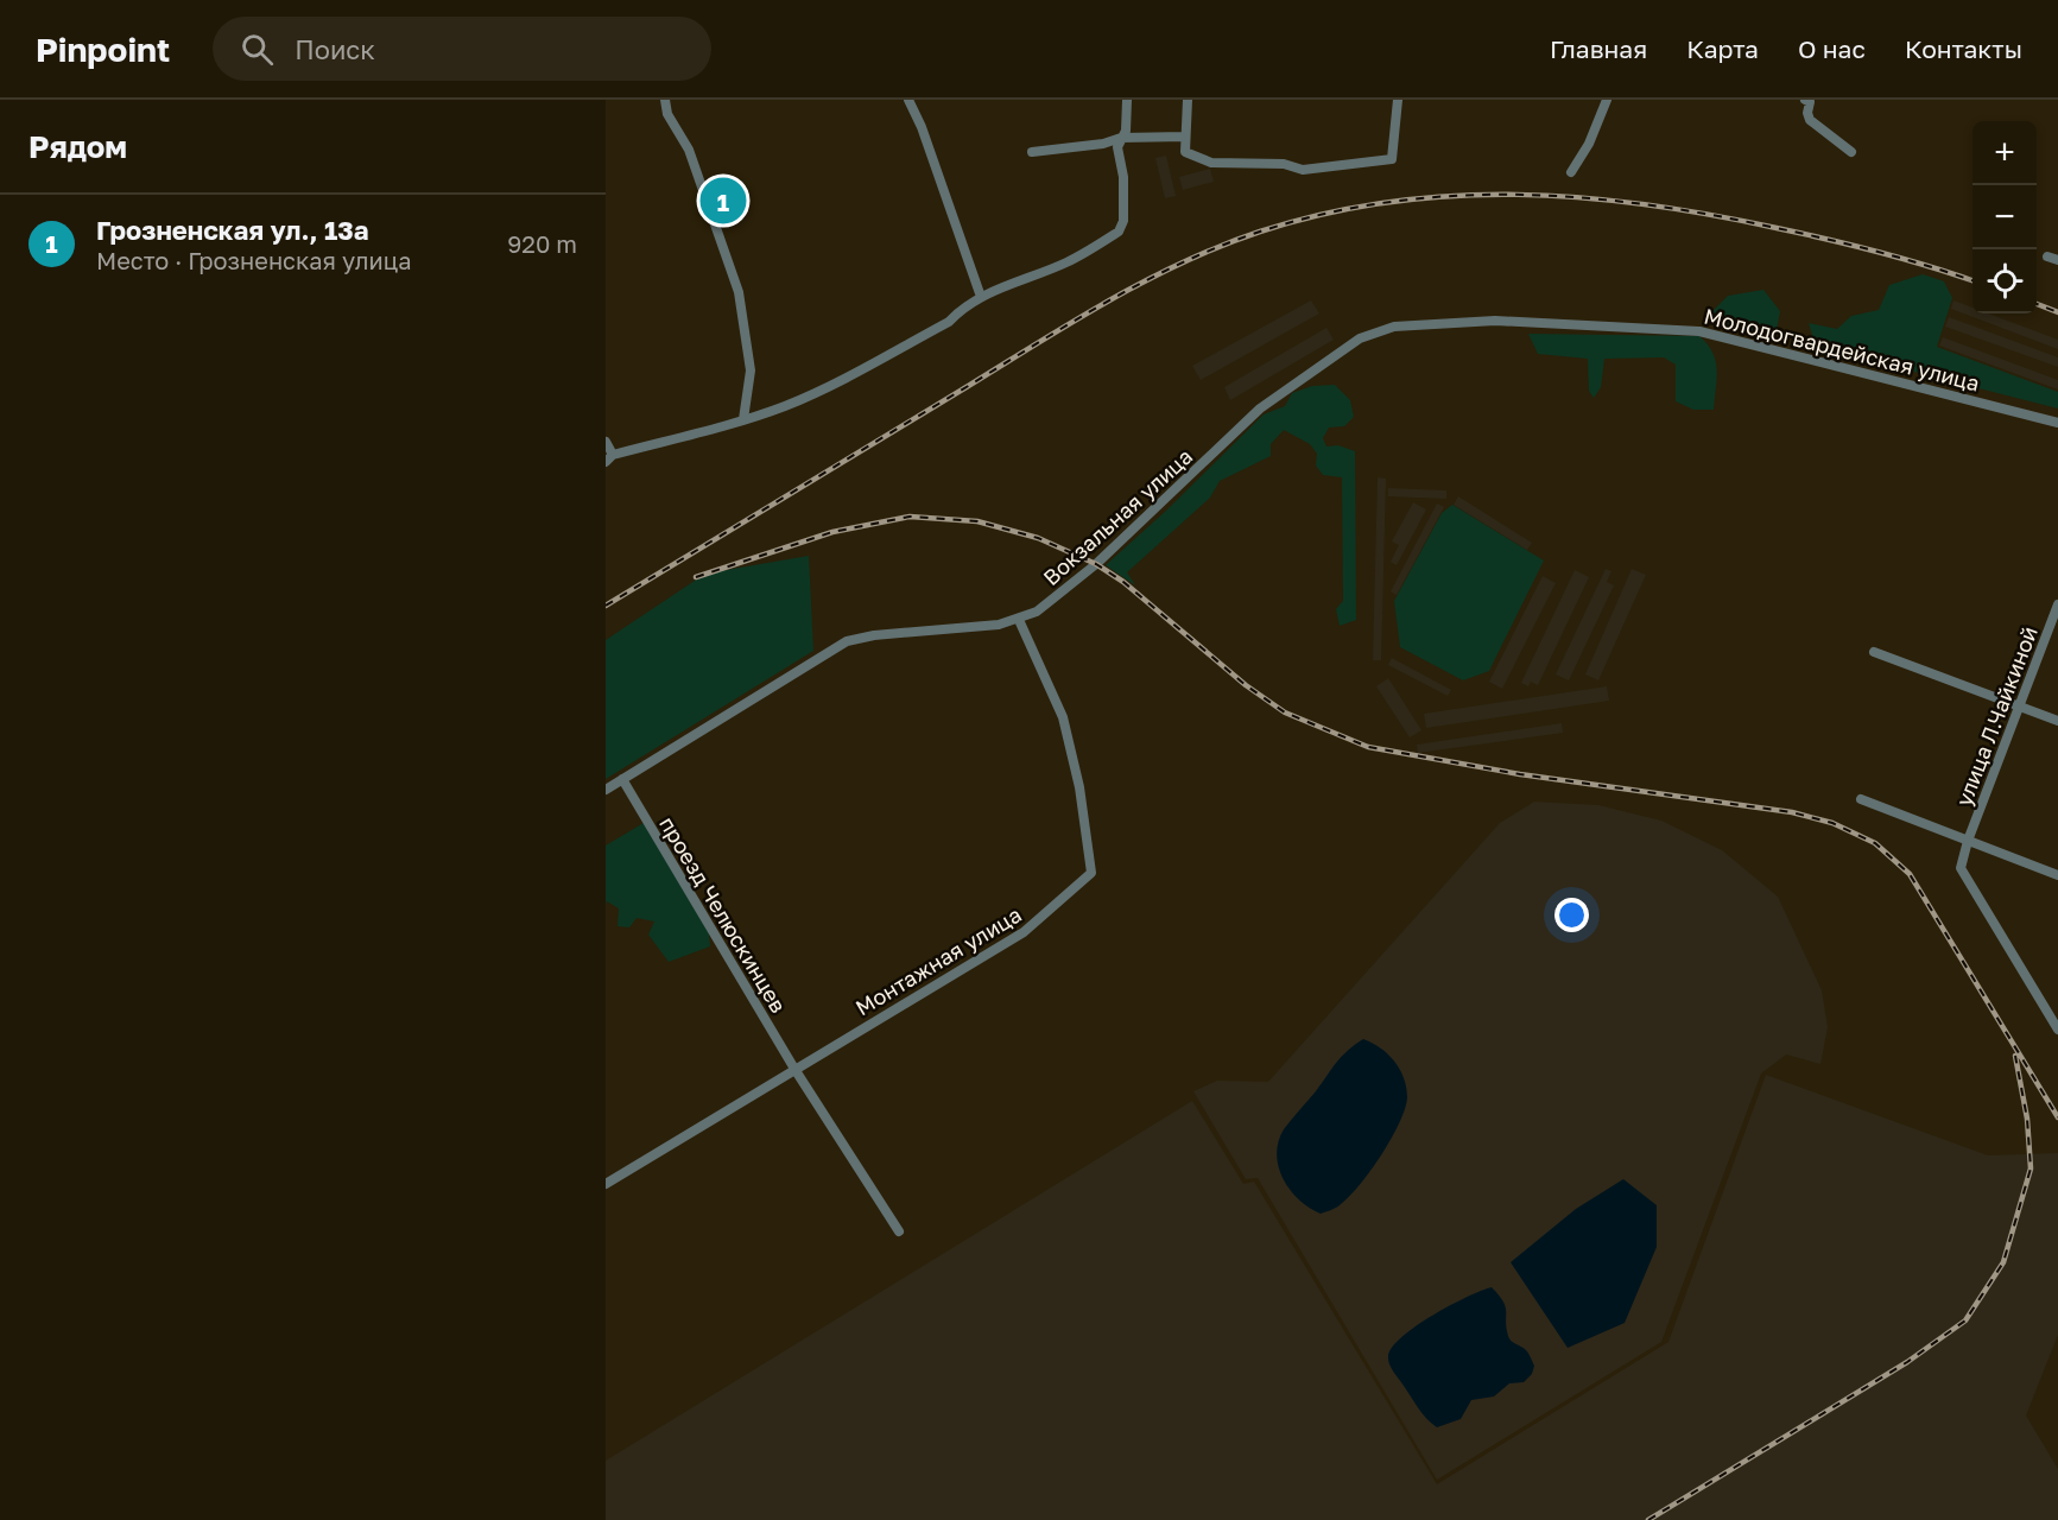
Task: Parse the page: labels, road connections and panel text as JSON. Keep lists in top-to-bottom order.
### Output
{
  "streets": {
    "street": [
      "Молодогвардейская улица",
      "Вокзальная улица",
      "улица Л.Чайкиной",
      "проезд Челюскинцев",
      "Монтажная улица"
    ]
  },
  "crossings": [
    ["Молодогвардейская улица", "Вокзальная улица"],
    ["Вокзальная улица", "проезд Челюскинцев"],
    ["Вокзальная улица", "Монтажная улица"],
    ["проезд Челюскинцев", "Монтажная улица"]
  ],
  "page": {
    "header": "Pinpoint",
    "search": "Поиск",
    "nav": [
      "Главная",
      "Карта",
      "О нас",
      "Контакты"
    ],
    "heading": "Рядом",
    "map_buttons": ["+", "−"],
    "pins": "1",
    "list": [
      {
        "mark": "1",
        "name": "Грозненская ул., 13а",
        "note": "Место · Грозненская улица",
        "value": "920 m"
      }
    ]
  }
}
